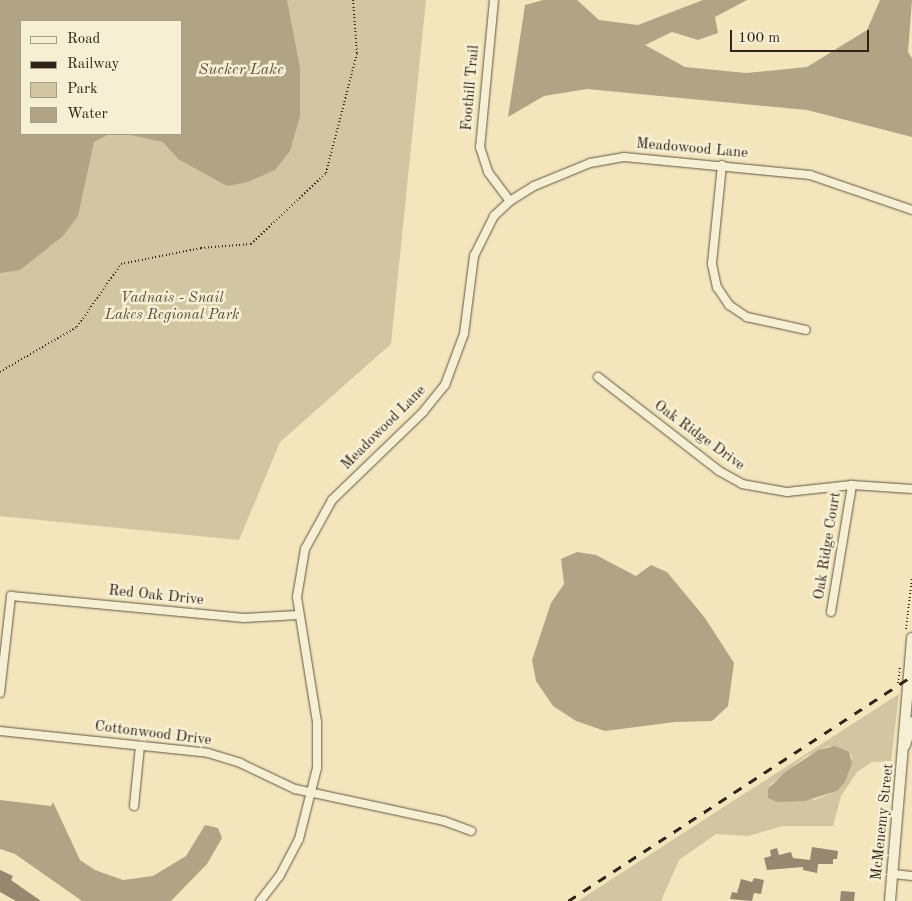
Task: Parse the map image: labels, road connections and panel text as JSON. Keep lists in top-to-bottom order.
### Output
{
  "streets": {
    "street": [
      "Foothill Trail",
      "Meadowood Lane",
      "Oak Ridge Drive",
      "Oak Ridge Court",
      "Red Oak Drive",
      "Cottonwood Drive",
      "McMenemy Street"
    ]
  },
  "crossings": [
    ["Foothill Trail", "Meadowood Lane"],
    ["Meadowood Lane", "Red Oak Drive"],
    ["Meadowood Lane", "Cottonwood Drive"],
    ["Oak Ridge Drive", "Oak Ridge Court"]
  ],
  "water": ["Sucker Lake"],
  "parks": ["Vadnais - Snail Lakes Regional Park"],
  "legend": [
    "Road",
    "Railway",
    "Park",
    "Water"
  ],
  "scale_bar": "100 m"
}
